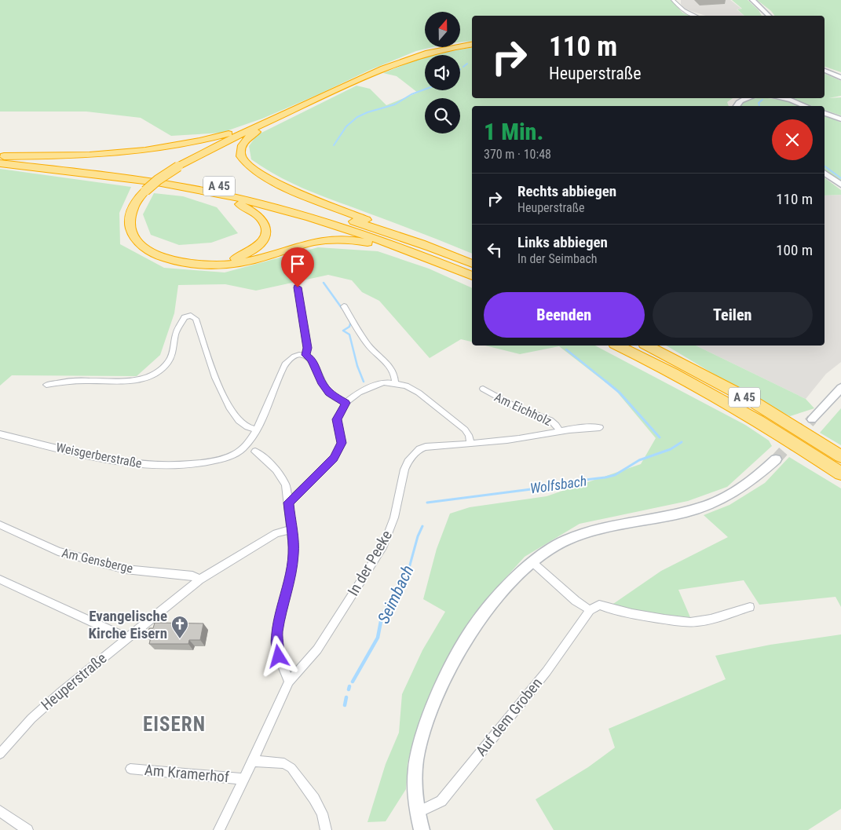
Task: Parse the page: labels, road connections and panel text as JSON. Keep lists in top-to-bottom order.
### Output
{
  "streets": {
    "highway": ["A 45"],
    "street": [
      "Am Eichholz",
      "Weisgerberstraße",
      "Am Gensberge",
      "In der Peeke",
      "Heuperstraße",
      "Auf dem Groben",
      "Am Kramerhof"
    ]
  },
  "crossings": [
    ["Am Eichholz", "In der Peeke"],
    ["Am Gensberge", "Heuperstraße"],
    ["In der Peeke", "Am Kramerhof"]
  ],
  "districts": ["EISERN"],
  "water": ["Wolfsbach", "Seimbach"],
  "places": {
    "church": ["Evangelische Kirche Eisern"]
  },
  "north": "top",
  "page": {
    "turn": ["110 m", "Heuperstraße"],
    "heading": ["1 Min.", "370 m · 10:48"],
    "list": [
      {
        "name": "Rechts abbiegen",
        "note": "Heuperstraße",
        "value": "110 m"
      },
      {
        "name": "Links abbiegen",
        "note": "In der Seimbach",
        "value": "100 m"
      }
    ],
    "buttons": ["Beenden", "Teilen"]
  }
}
